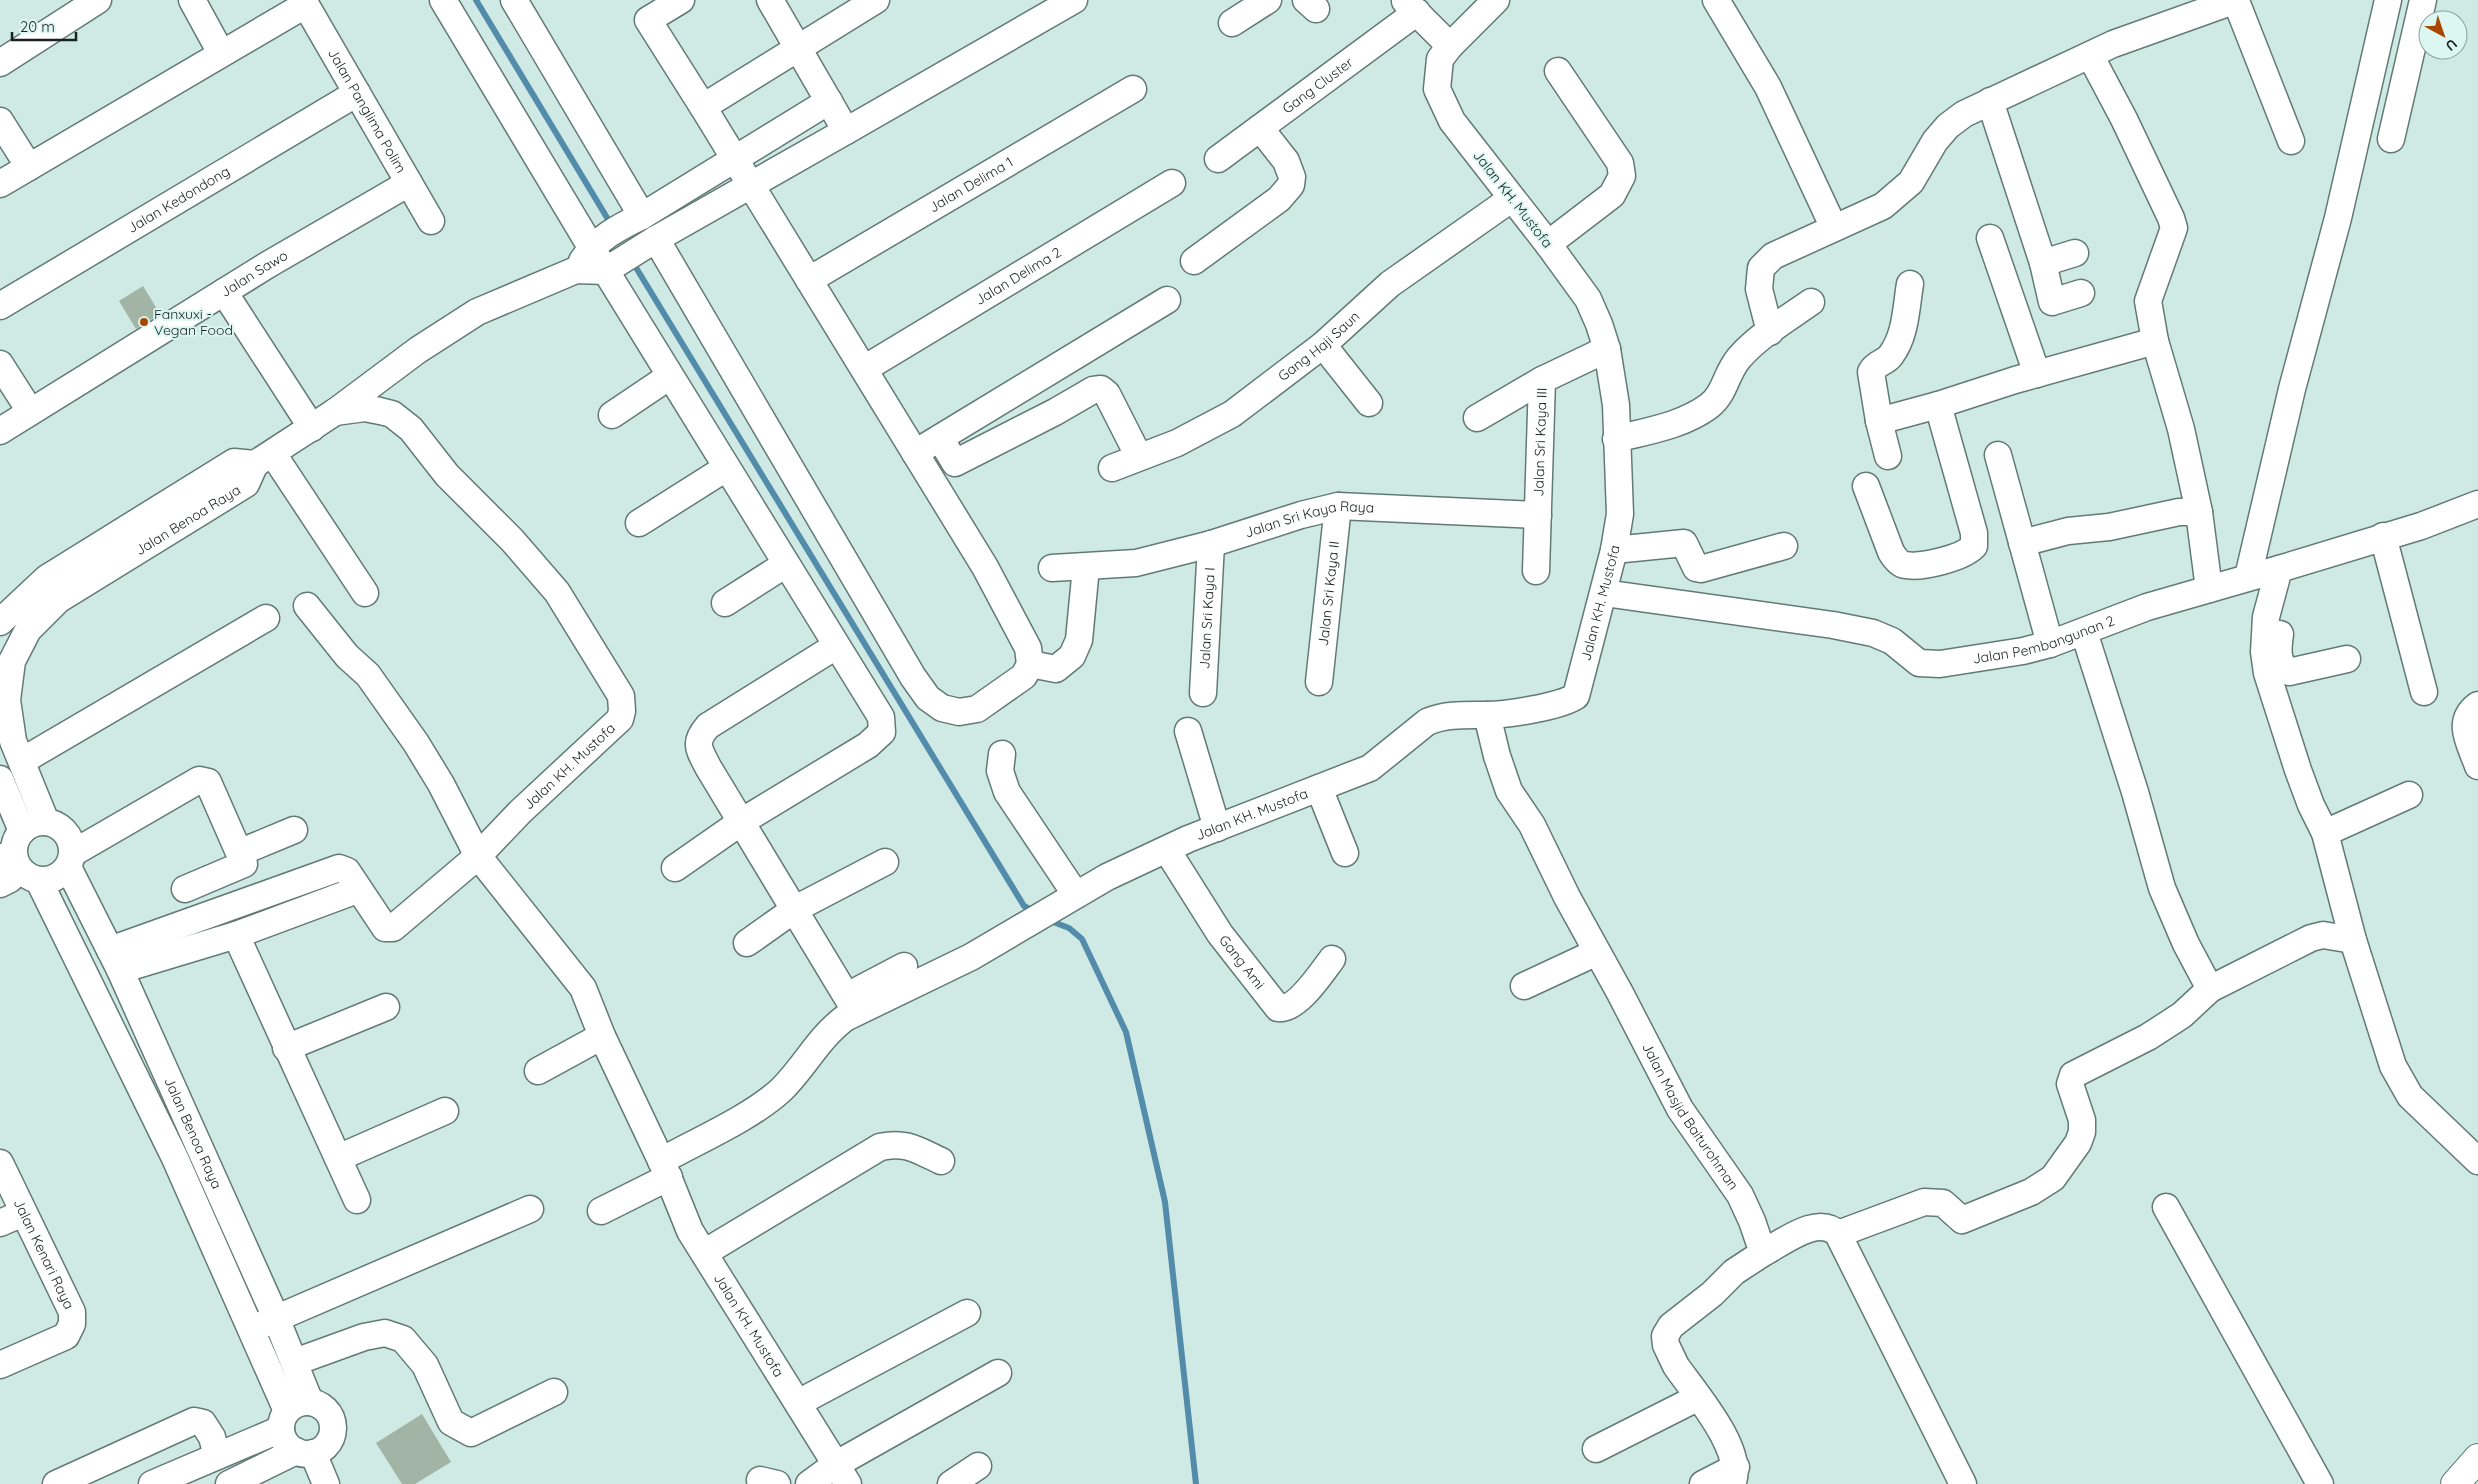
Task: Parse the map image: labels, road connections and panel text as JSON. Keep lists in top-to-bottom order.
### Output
{
  "streets": {
    "street": [
      "Gang Cluster",
      "Jalan Panglima Polim",
      "Jalan Delima 1",
      "Jalan Kedondong",
      "Jalan KH. Mustofa",
      "Jalan Sawo",
      "Jalan Delima 2",
      "Gang Haji Saun",
      "Jalan Sri Kaya III",
      "Jalan Benoa Raya",
      "Jalan Sri Kaya Raya",
      "Jalan Sri Kaya II",
      "Jalan Sri Kaya I",
      "Jalan Pembangunan 2",
      "Gang Ami",
      "Jalan Masjid Baiturohman",
      "Jalan Kenari Raya"
    ]
  },
  "crossings": [
    ["Jalan Panglima Polim", "Jalan Kedondong"],
    ["Jalan Panglima Polim", "Jalan Sawo"],
    ["Jalan KH. Mustofa", "Gang Haji Saun"],
    ["Jalan KH. Mustofa", "Jalan Sri Kaya III"],
    ["Jalan KH. Mustofa", "Jalan Pembangunan 2"],
    ["Jalan KH. Mustofa", "Gang Ami"],
    ["Jalan KH. Mustofa", "Jalan Masjid Baiturohman"],
    ["Jalan Sri Kaya III", "Jalan Sri Kaya Raya"],
    ["Jalan Sri Kaya Raya", "Jalan Sri Kaya II"],
    ["Jalan Sri Kaya Raya", "Jalan Sri Kaya I"]
  ],
  "places": ["Fanxuxi - Vegan Food"],
  "scale_bar": "20 m",
  "north": "bottom right"
}
